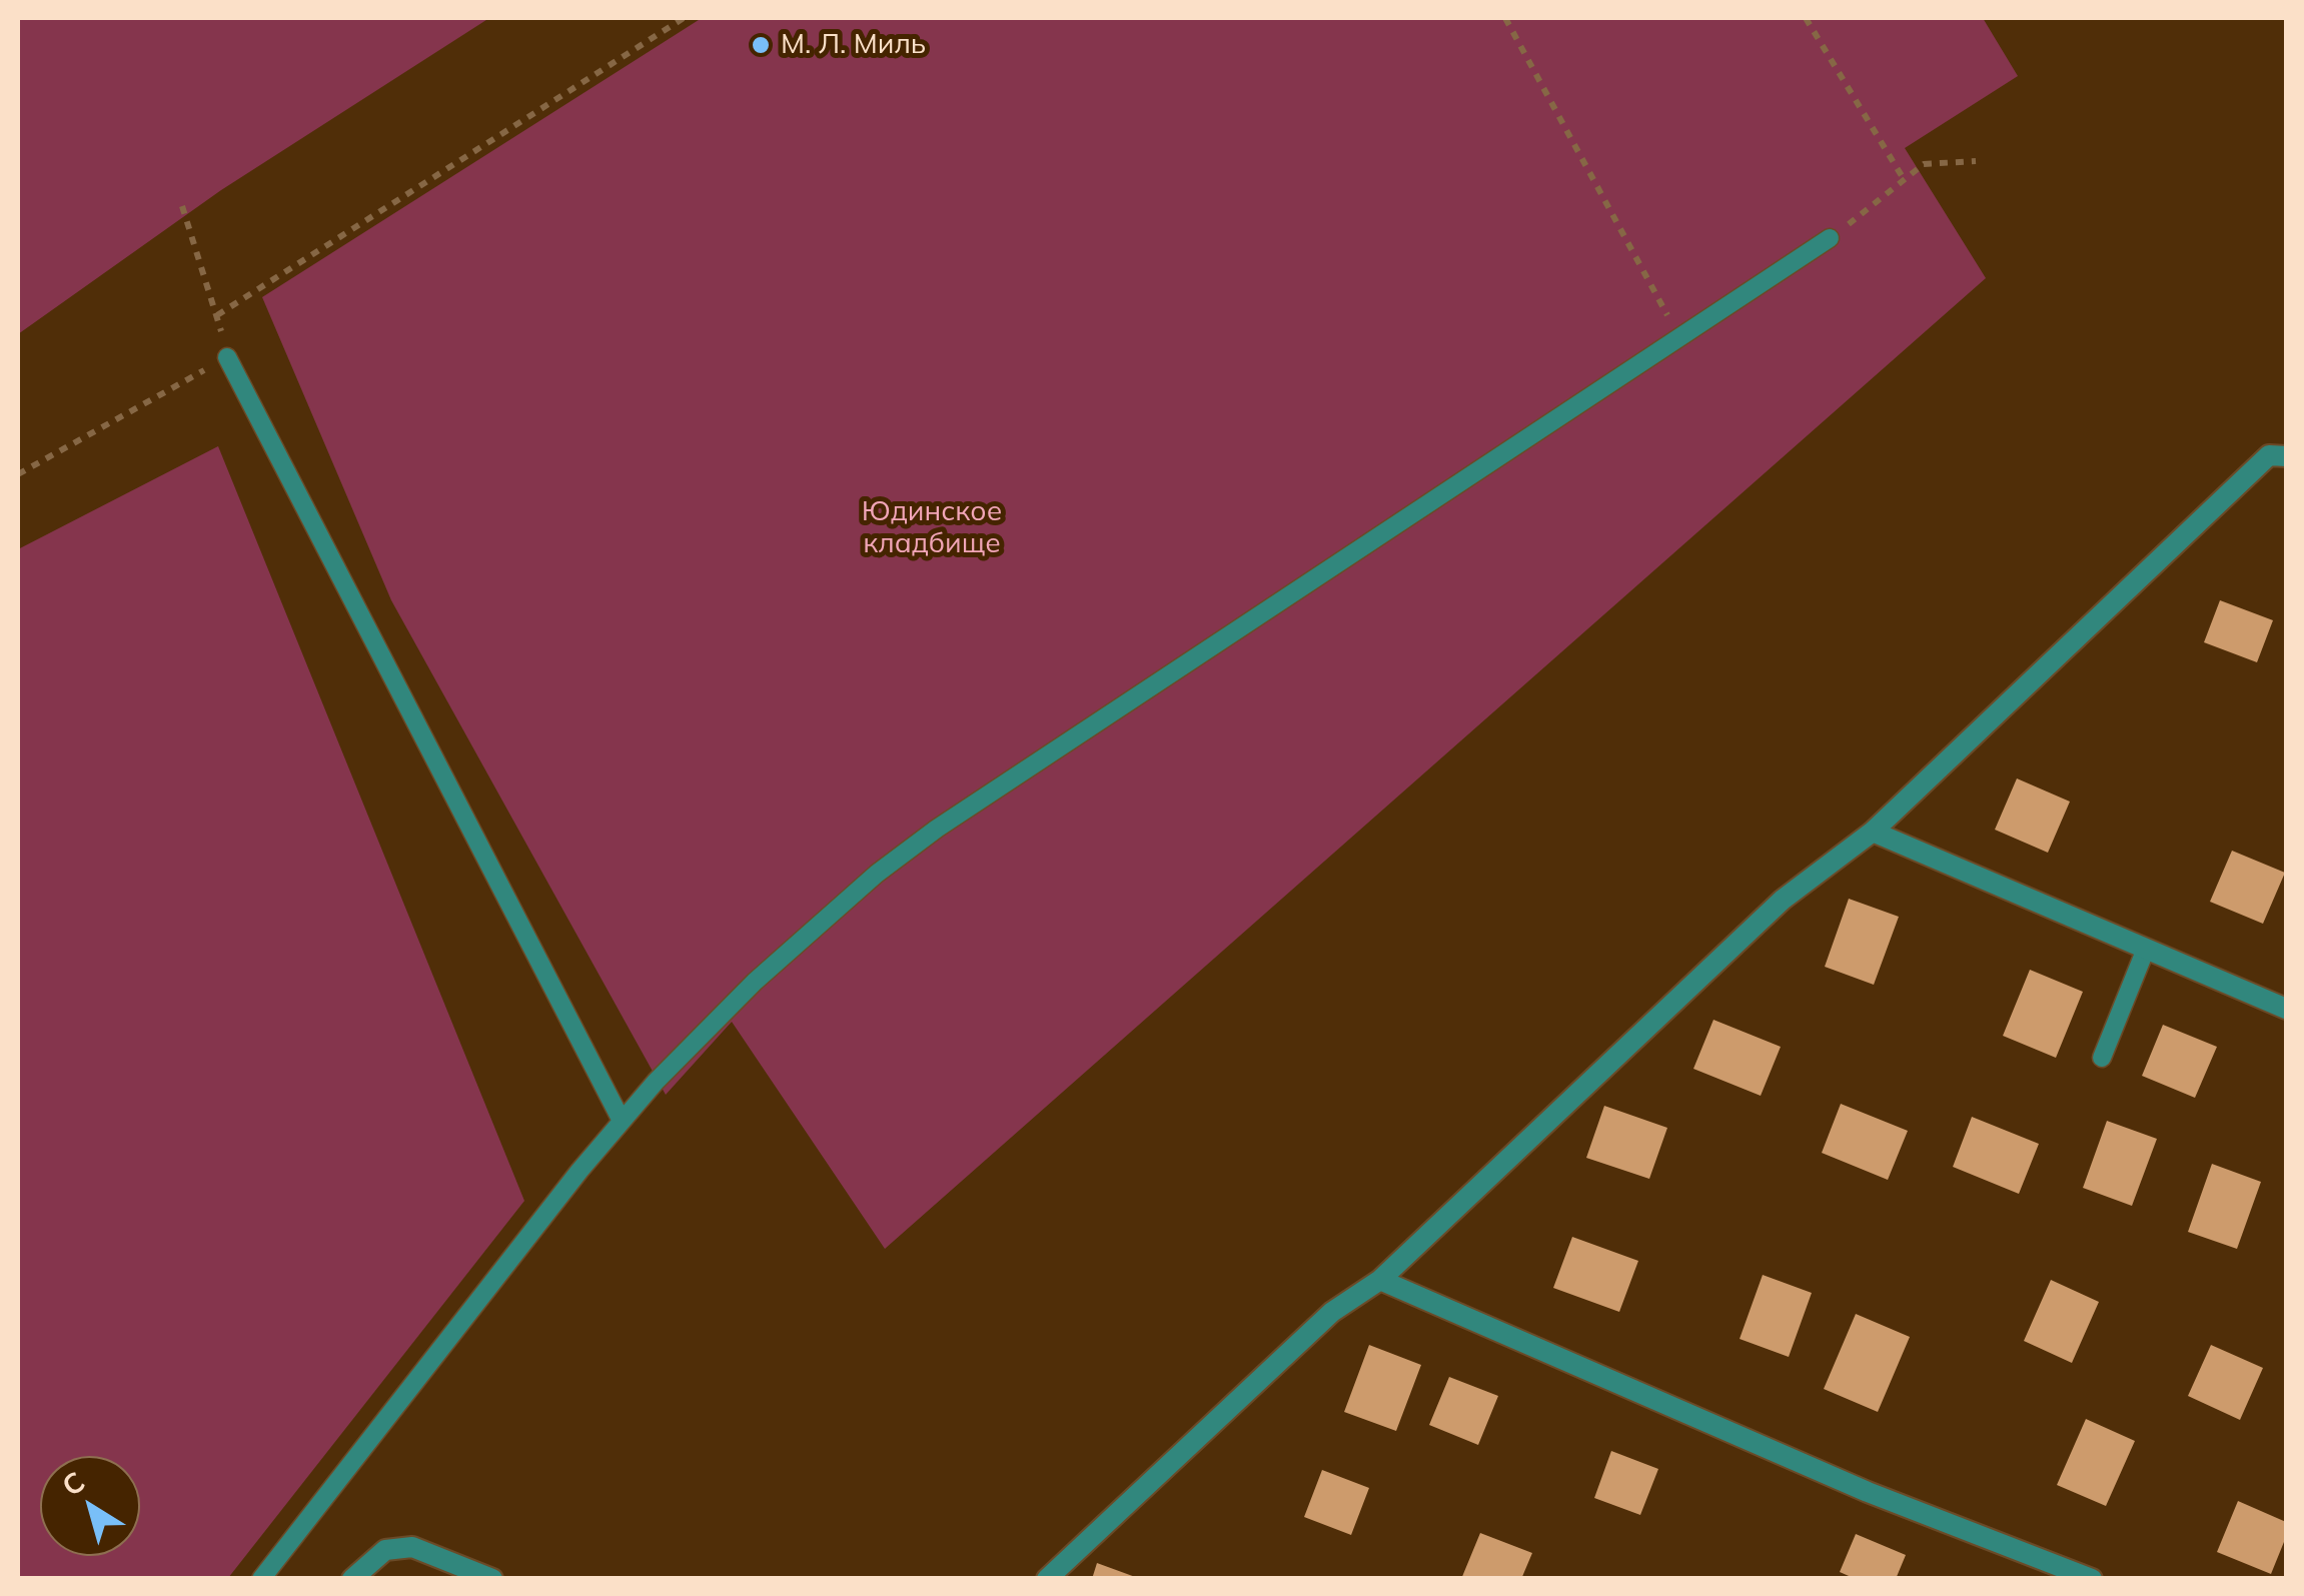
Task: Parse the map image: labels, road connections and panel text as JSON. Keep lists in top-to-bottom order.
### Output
{
  "parks": ["Юдинское кладбище"],
  "places": ["М. Л. Миль"],
  "north": "top left"
}
